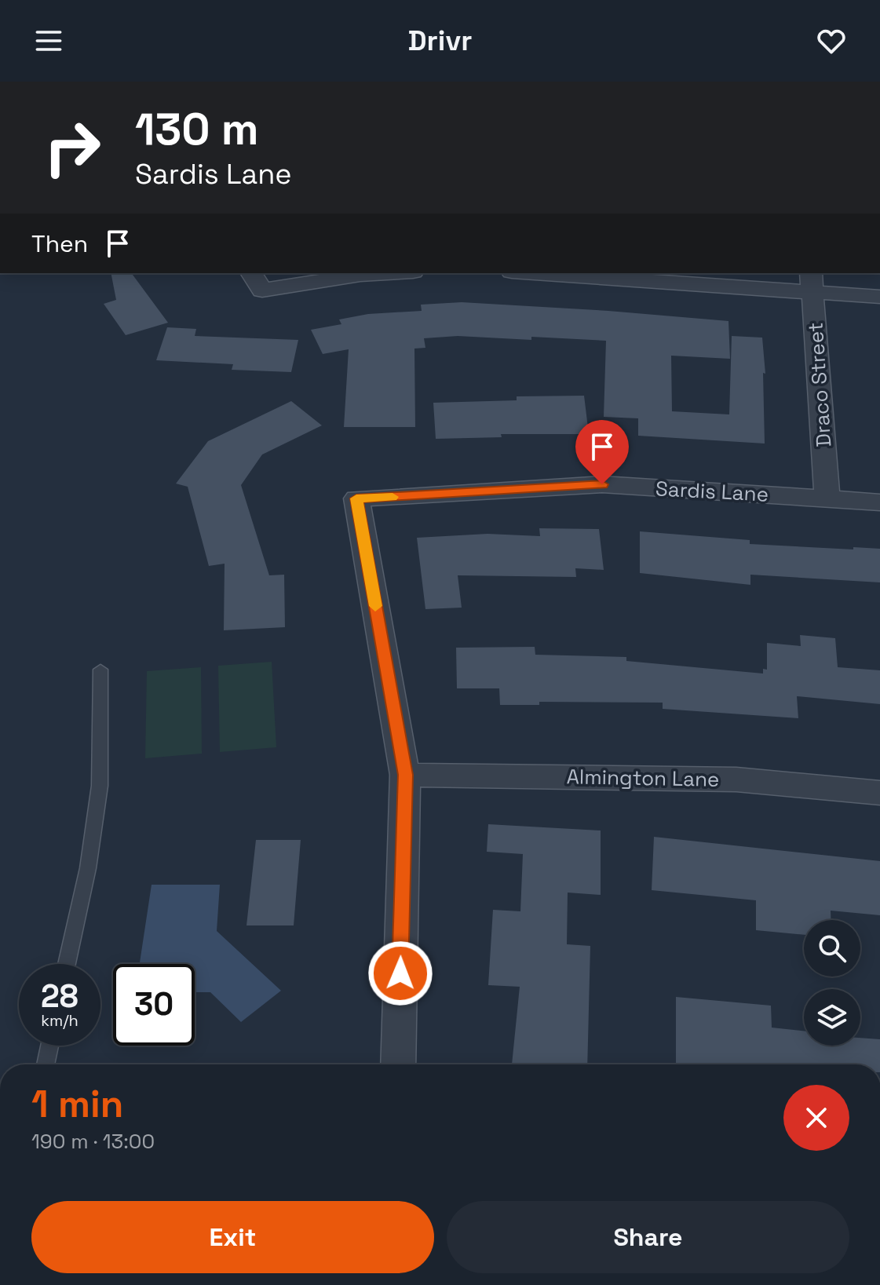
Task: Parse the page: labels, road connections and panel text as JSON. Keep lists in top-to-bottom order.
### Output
{
  "streets": {
    "street": ["Draco Street", "Sardis Lane", "Almington Lane"]
  },
  "crossings": [
    ["Draco Street", "Sardis Lane"],
    ["Sardis Lane", "Almington Lane"]
  ],
  "page": {
    "header": "Drivr",
    "turn": ["130 m", "Sardis Lane"],
    "then": "Then",
    "speed": "28 km/h",
    "limit": "30",
    "heading": ["1 min", "190 m · 13:00"],
    "buttons": ["Exit", "Share"]
  }
}
